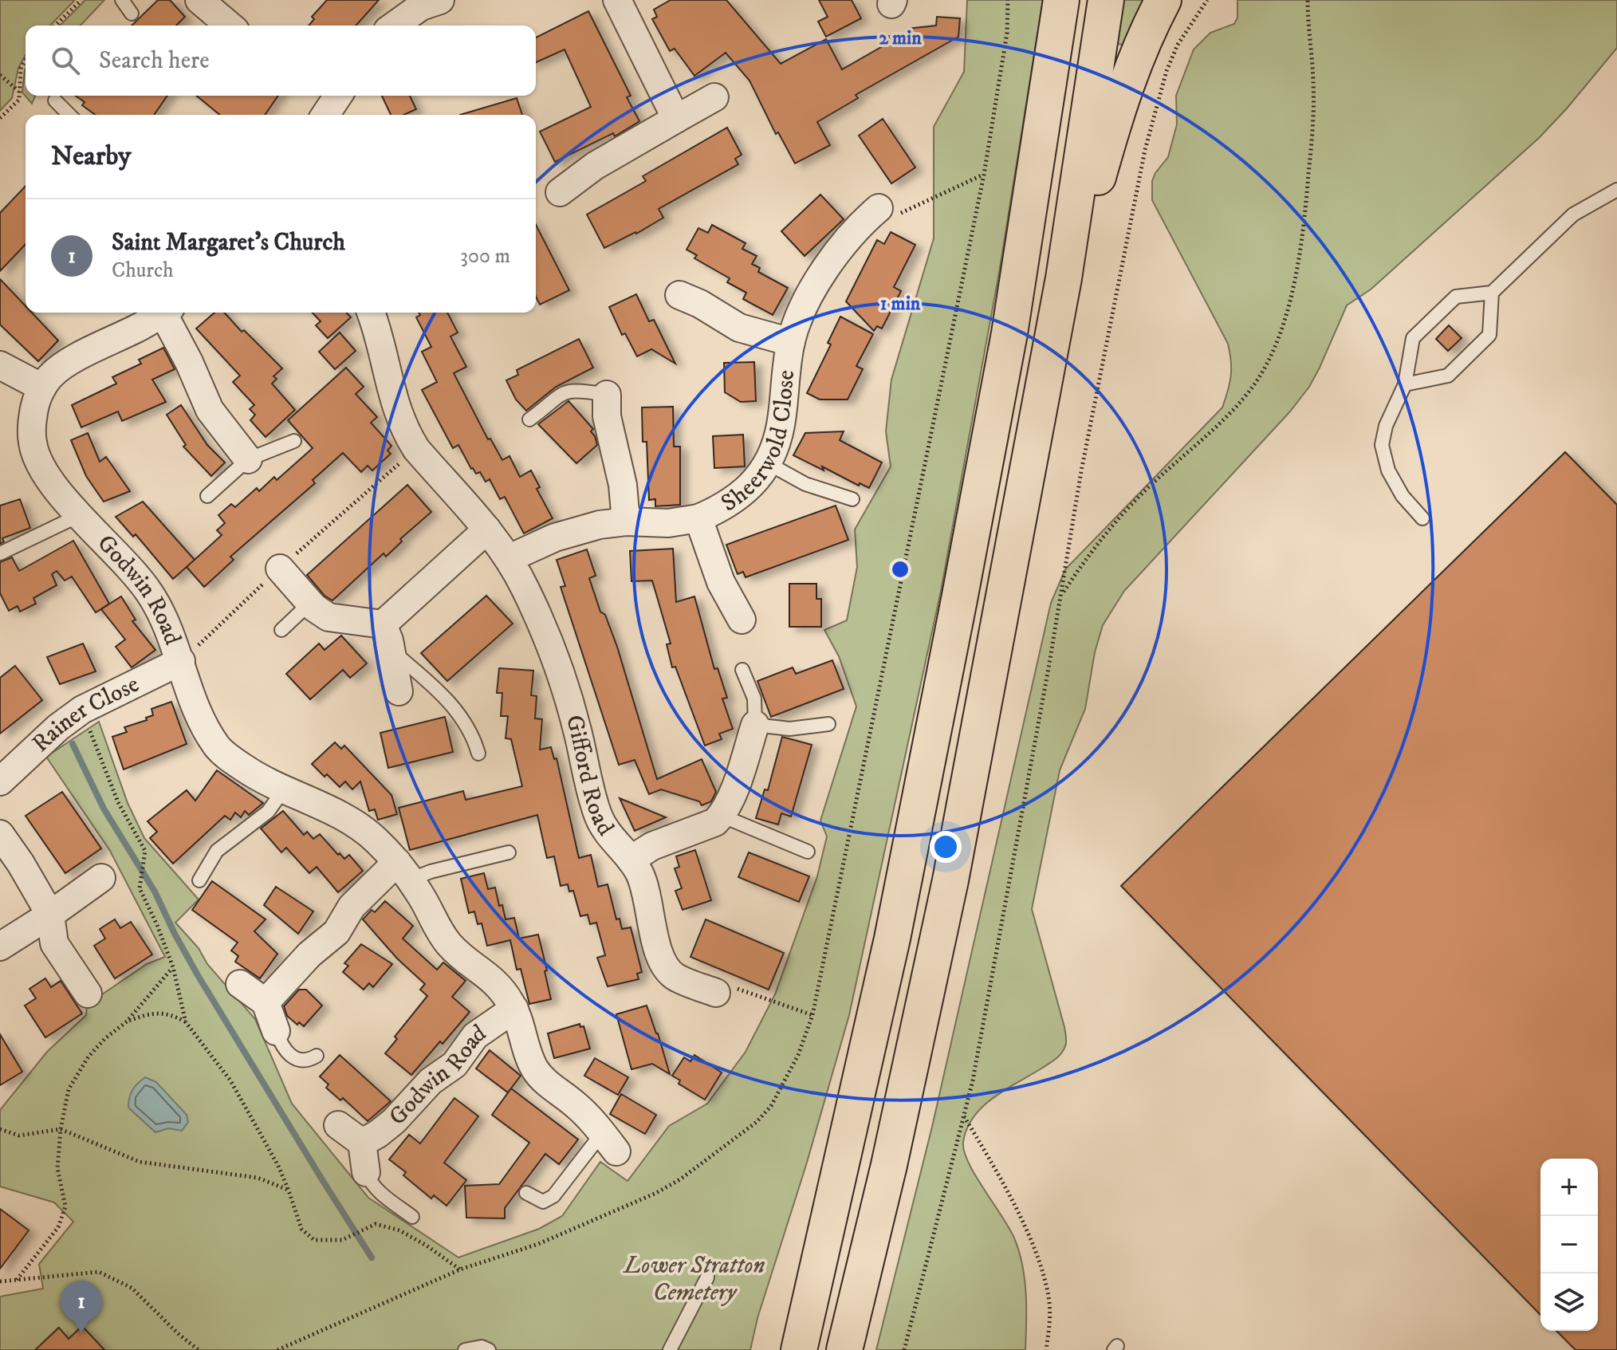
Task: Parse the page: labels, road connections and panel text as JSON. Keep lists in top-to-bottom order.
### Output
{
  "streets": {
    "street": [
      "Sheerwold Close",
      "Godwin Road",
      "Rainer Close",
      "Gifford Road"
    ]
  },
  "crossings": [
    ["Sheerwold Close", "Gifford Road"],
    ["Godwin Road", "Rainer Close"]
  ],
  "parks": ["Lower Stratton Cemetery"],
  "page": {
    "search": "Search here",
    "heading": "Nearby",
    "list": [
      {
        "mark": "1",
        "name": "Saint Margaret's Church",
        "note": "Church",
        "value": "300 m"
      }
    ],
    "map_buttons": ["+", "−"],
    "pins": "1"
  },
  "rings": ["2 min", "1 min"]
}
